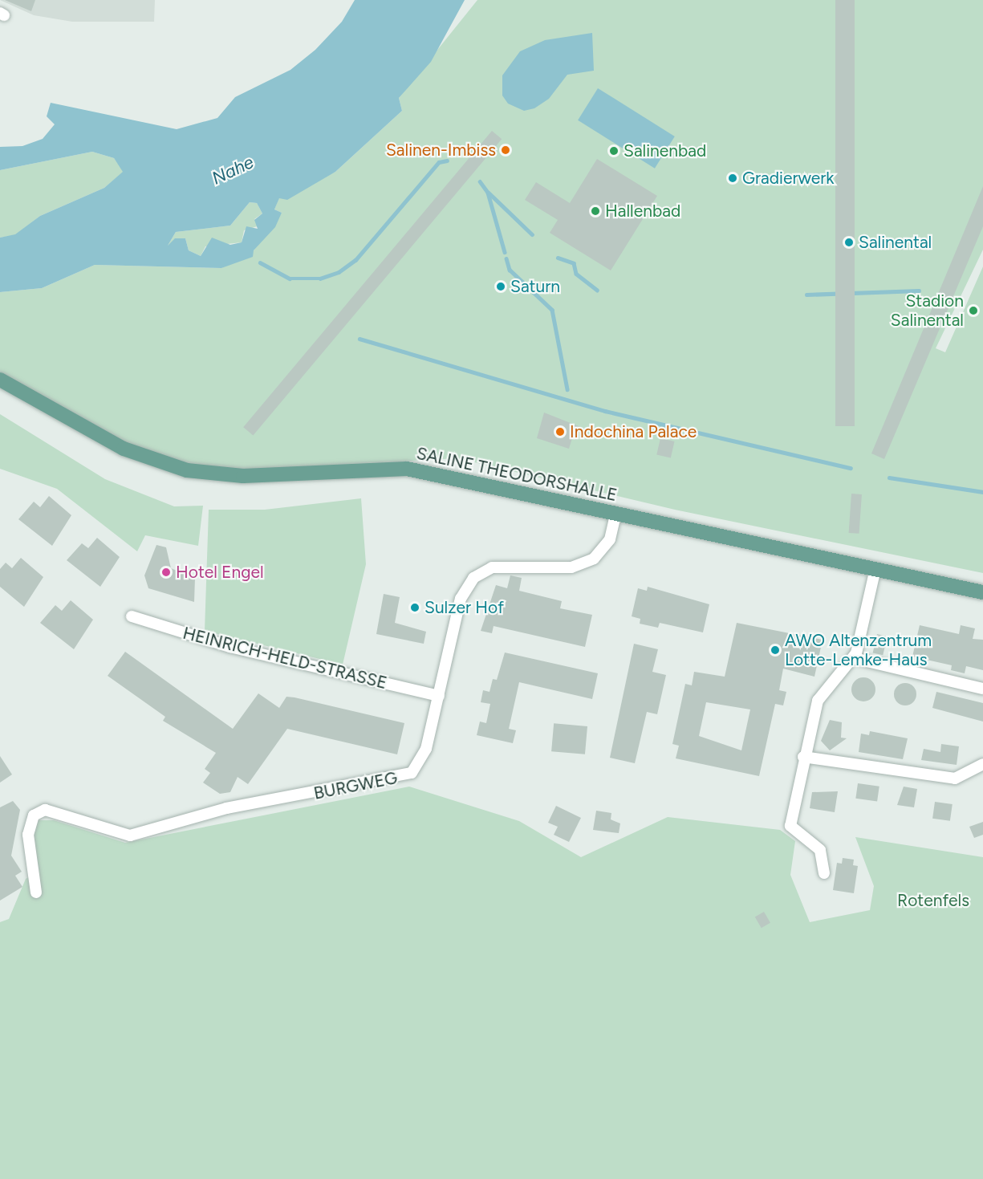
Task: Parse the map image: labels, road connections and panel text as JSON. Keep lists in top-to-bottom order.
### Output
{
  "streets": {
    "main road": ["SALINE THEODORSHALLE"],
    "street": ["HEINRICH-HELD-STRASSE", "BURGWEG"]
  },
  "crossings": [
    ["SALINE THEODORSHALLE", "BURGWEG"],
    ["HEINRICH-HELD-STRASSE", "BURGWEG"]
  ],
  "water": ["Nahe"],
  "parks": ["Rotenfels"],
  "places": [
    "Salinen-Imbiss",
    "Salinenbad",
    "Gradierwerk",
    "Hallenbad",
    "Salinental",
    "Saturn",
    "Stadion Salinental",
    "Indochina Palace",
    "Hotel Engel",
    "Sulzer Hof",
    "AWO Altenzentrum Lotte-Lemke-Haus"
  ]
}
